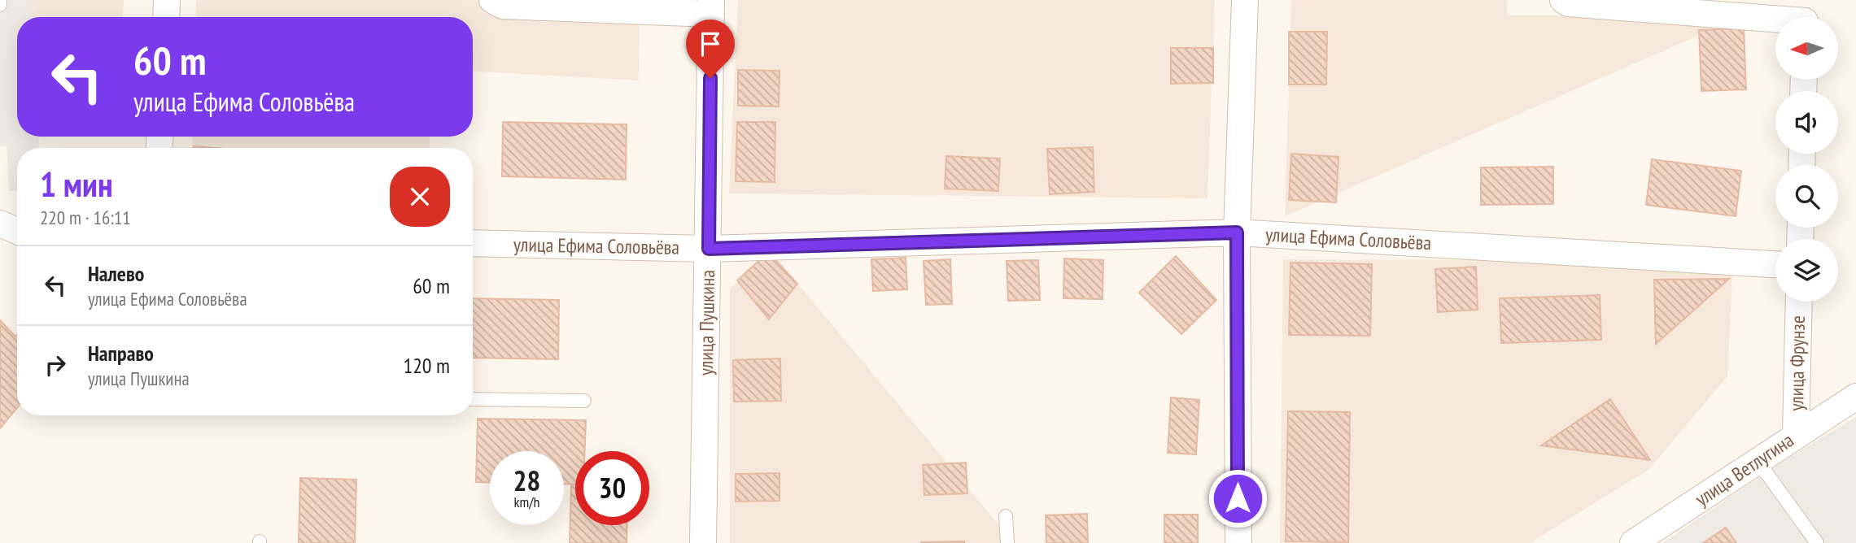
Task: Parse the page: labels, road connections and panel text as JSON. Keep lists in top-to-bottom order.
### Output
{
  "streets": {
    "street": [
      "улица Ефима Соловьёва",
      "улица Пушкина",
      "улица Фрунзе",
      "улица Ветлугина"
    ]
  },
  "crossings": [
    ["улица Ефима Соловьёва", "улица Пушкина"],
    ["улица Фрунзе", "улица Ветлугина"]
  ],
  "north": "left",
  "page": {
    "turn": ["60 m", "улица Ефима Соловьёва"],
    "heading": ["1 мин", "220 m · 16:11"],
    "list": [
      {
        "name": "Налево",
        "note": "улица Ефима Соловьёва",
        "value": "60 m"
      },
      {
        "name": "Направо",
        "note": "улица Пушкина",
        "value": "120 m"
      }
    ],
    "speed": "28 km/h",
    "limit": "30"
  }
}
